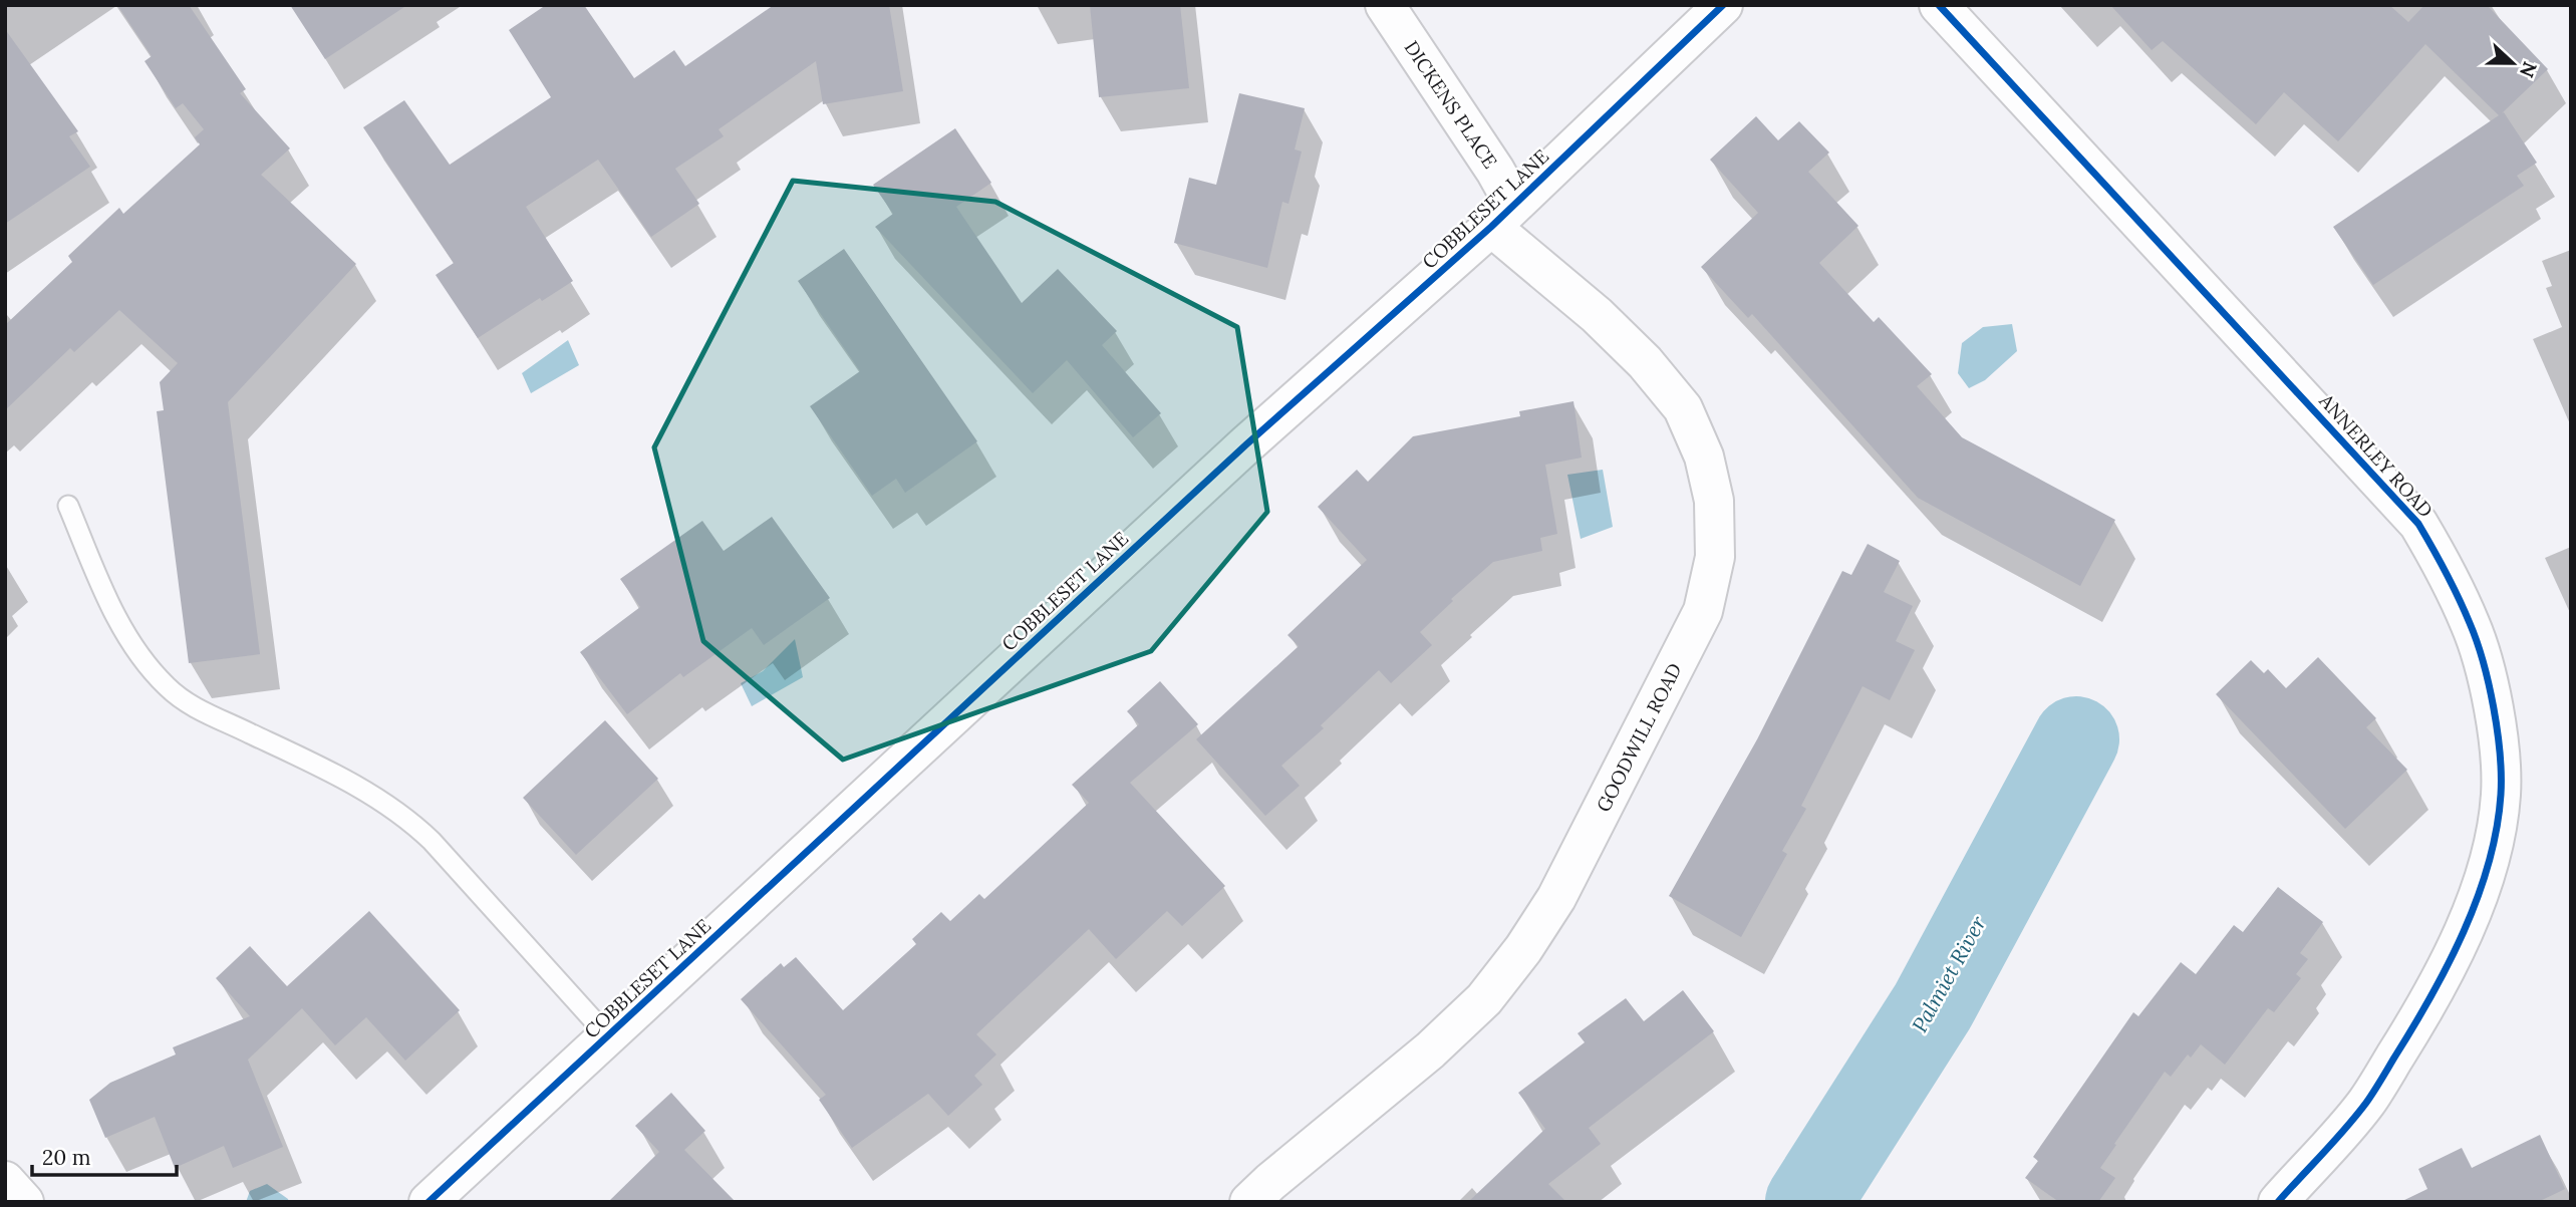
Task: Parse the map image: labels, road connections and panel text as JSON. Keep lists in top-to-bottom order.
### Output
{
  "streets": {
    "street": [
      "DICKENS PLACE",
      "COBBLESET LANE",
      "ANNERLEY ROAD",
      "GOODWILL ROAD"
    ]
  },
  "crossings": [
    ["DICKENS PLACE", "COBBLESET LANE"],
    ["DICKENS PLACE", "GOODWILL ROAD"],
    ["COBBLESET LANE", "GOODWILL ROAD"]
  ],
  "water": ["Palmiet River"],
  "scale_bar": "20 m",
  "north": "right"
}
